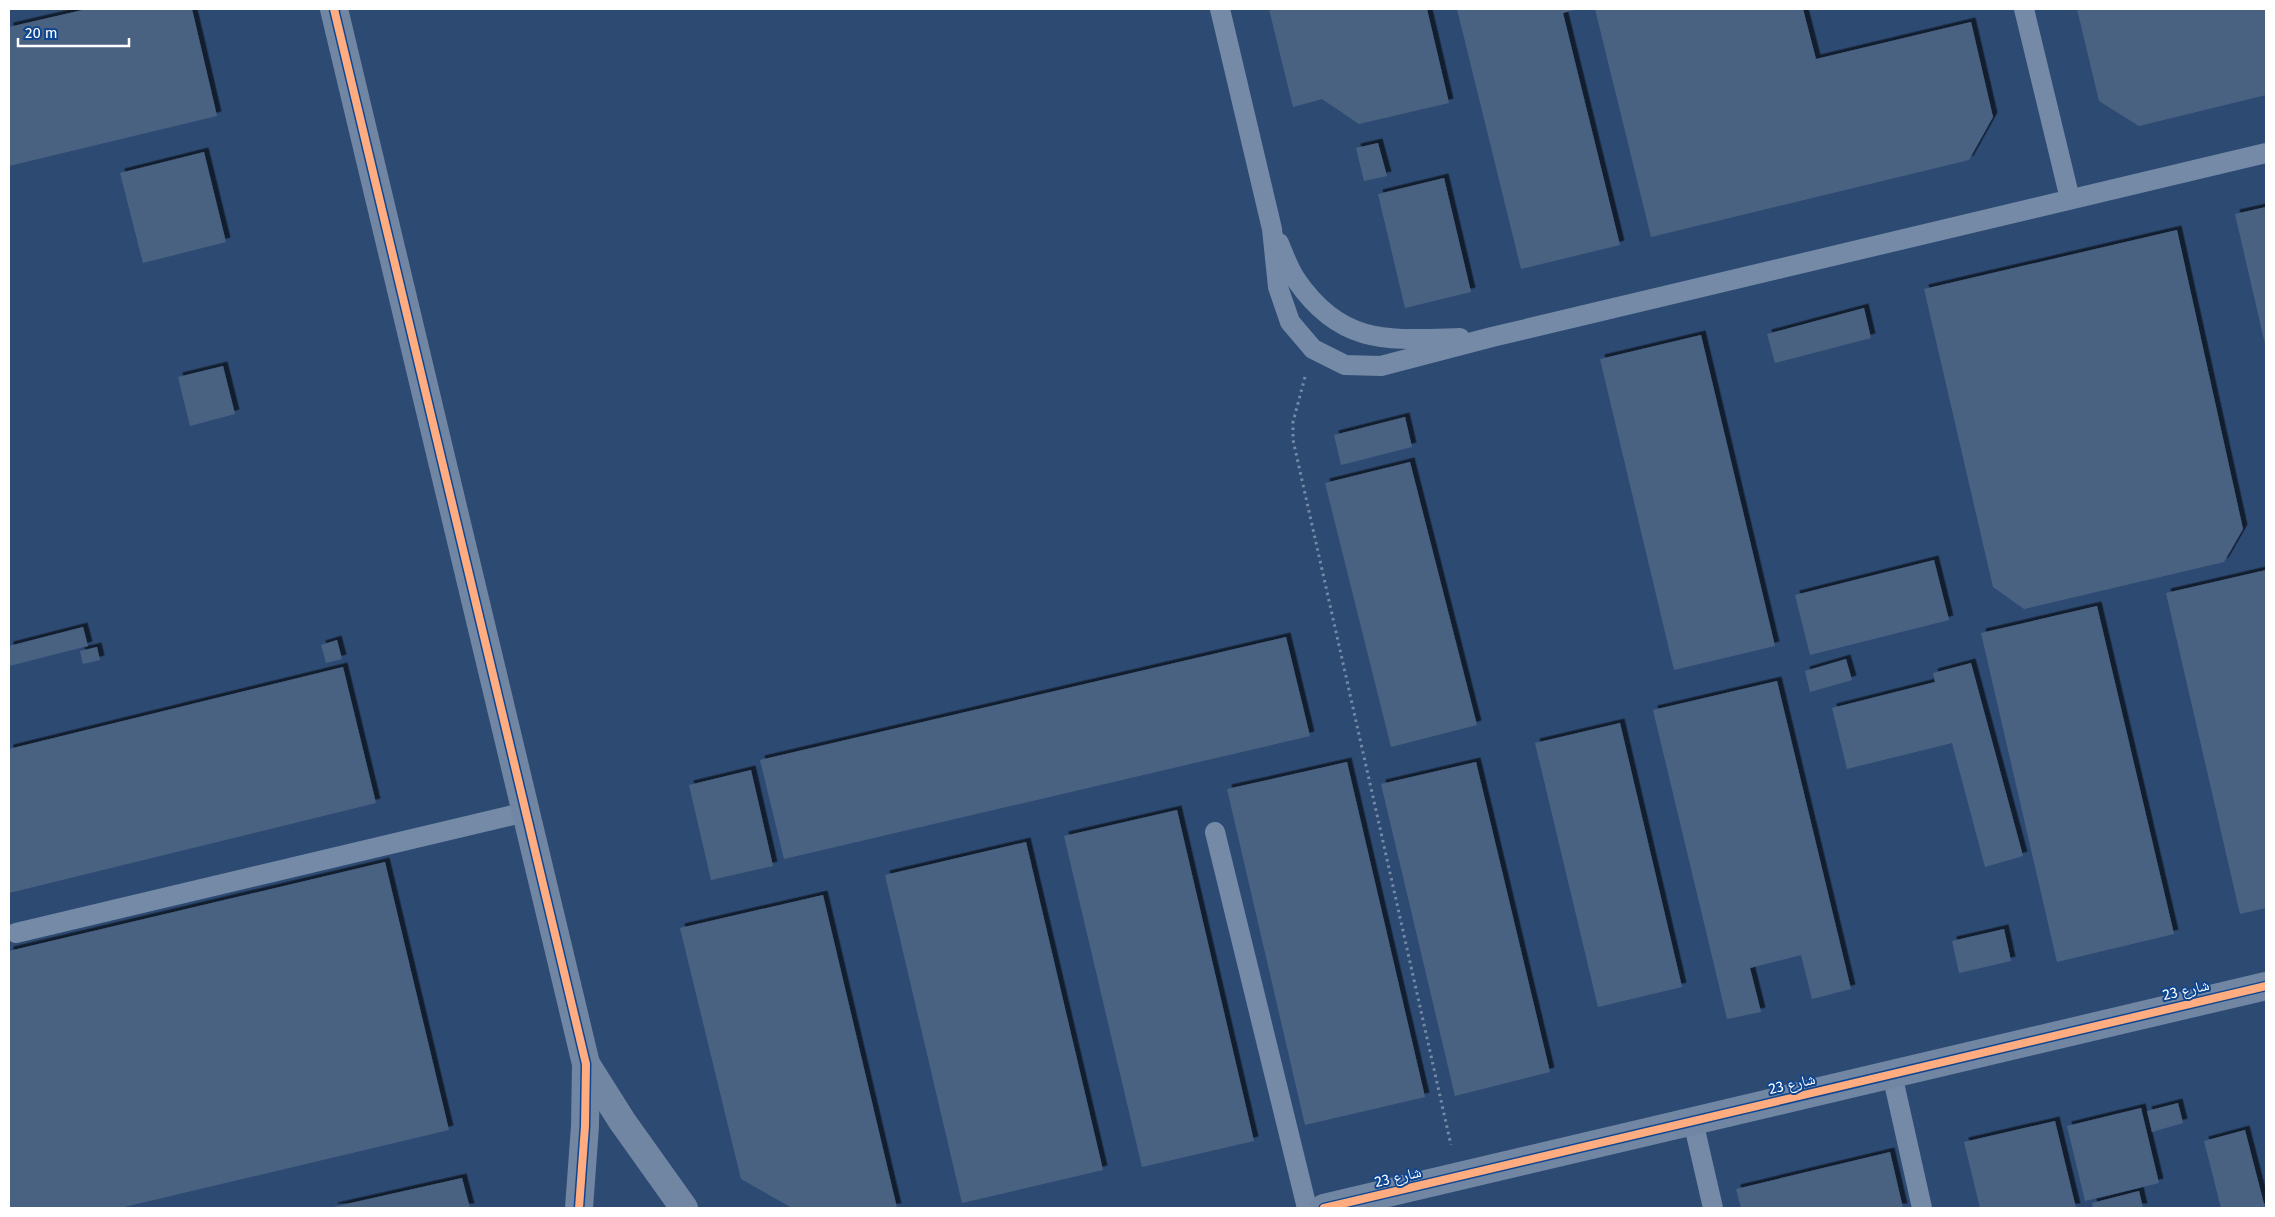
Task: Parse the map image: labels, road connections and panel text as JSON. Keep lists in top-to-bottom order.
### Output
{
  "streets": {
    "street": ["شارع 23"]
  },
  "scale_bar": "20 m"
}
